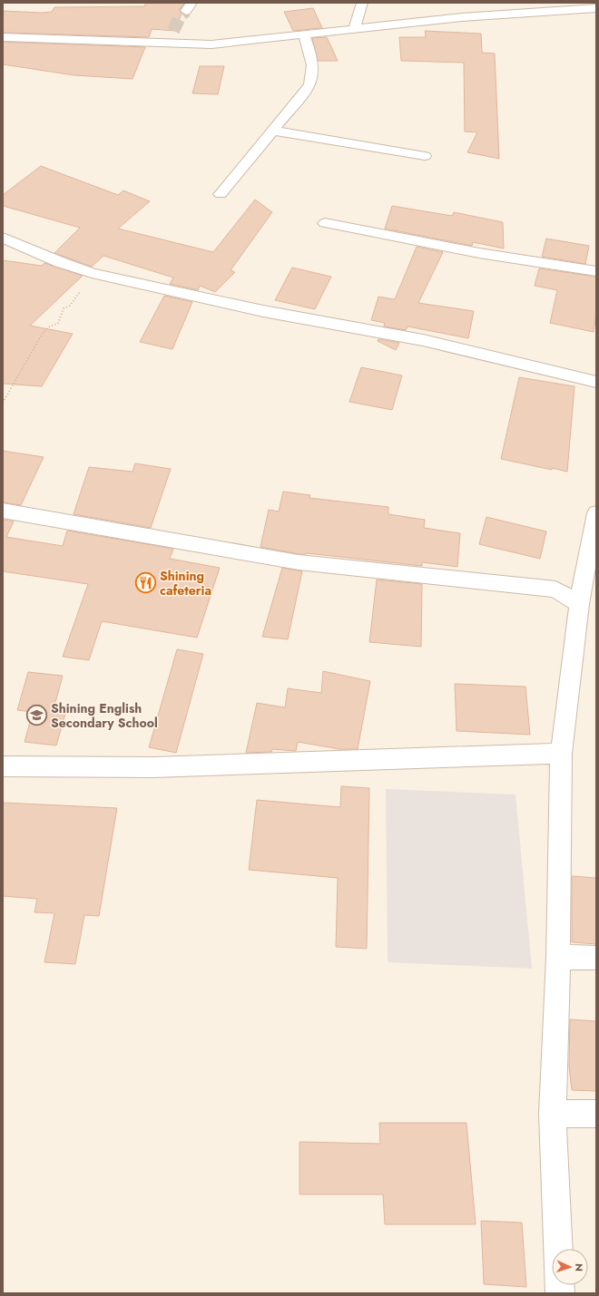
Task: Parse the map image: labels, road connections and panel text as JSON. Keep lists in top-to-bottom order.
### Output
{
  "places": {
    "restaurant": ["Shining cafeteria"],
    "school or university": ["Shining English Secondary School"]
  },
  "north": "right"
}
